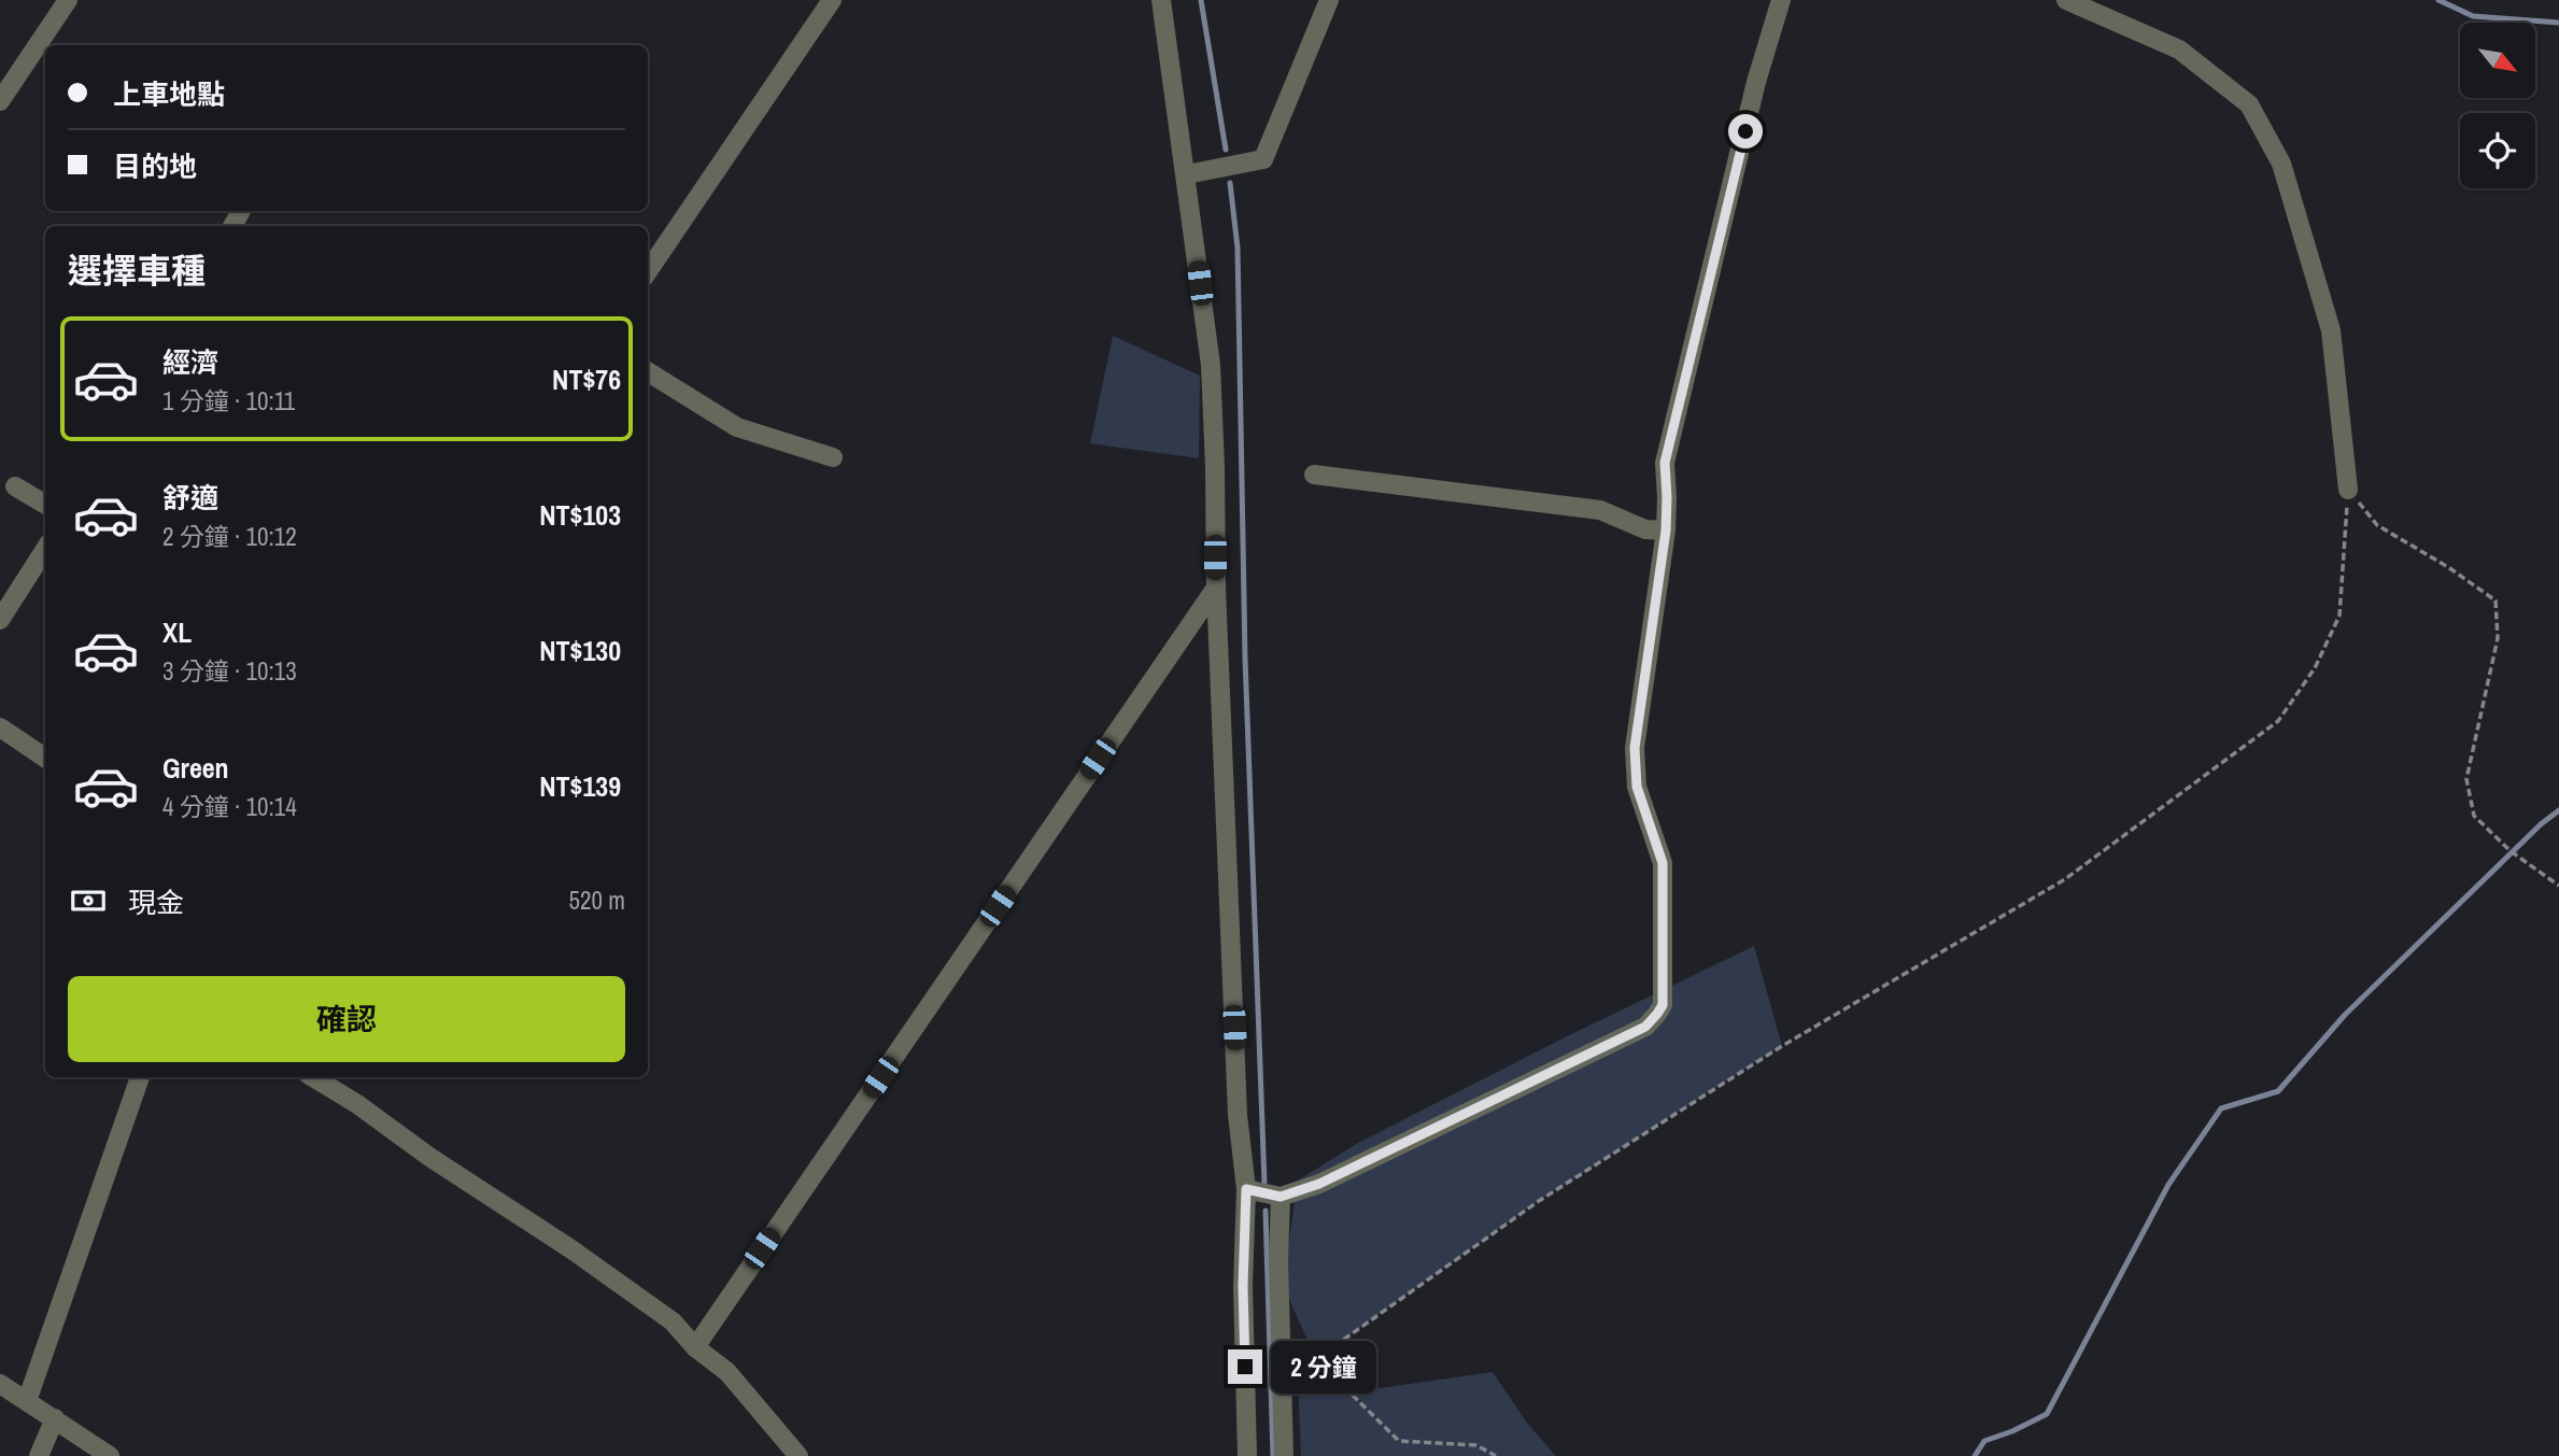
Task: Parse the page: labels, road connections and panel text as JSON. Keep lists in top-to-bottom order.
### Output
{
  "north": "bottom right",
  "page": {
    "banner": ["上車地點", "目的地"],
    "heading": "選擇車種",
    "list": [
      {
        "name": "經濟",
        "note": "1 分鐘 · 10:11",
        "value": "NT$76"
      },
      {
        "name": "舒適",
        "note": "2 分鐘 · 10:12",
        "value": "NT$103"
      },
      {
        "name": "XL",
        "note": "3 分鐘 · 10:13",
        "value": "NT$130"
      },
      {
        "name": "Green",
        "note": "4 分鐘 · 10:14",
        "value": "NT$139"
      }
    ],
    "pay": ["現金", "520 m"],
    "buttons": "確認",
    "bubble": "2 分鐘"
  }
}
